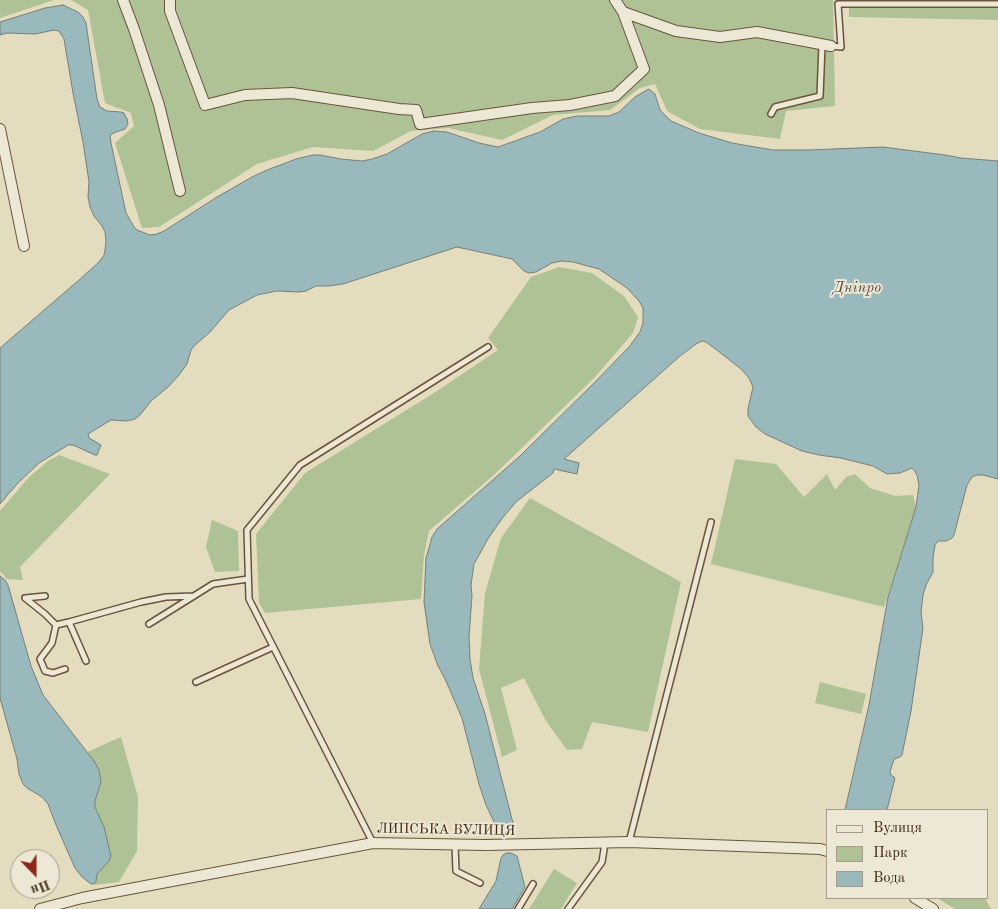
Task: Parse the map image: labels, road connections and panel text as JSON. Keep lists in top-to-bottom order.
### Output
{
  "streets": {
    "street": ["ЛИПСЬКА ВУЛИЦЯ"]
  },
  "water": ["Дніпро"],
  "legend": ["Вулиця", "Парк", "Вода"],
  "north": "bottom"
}
